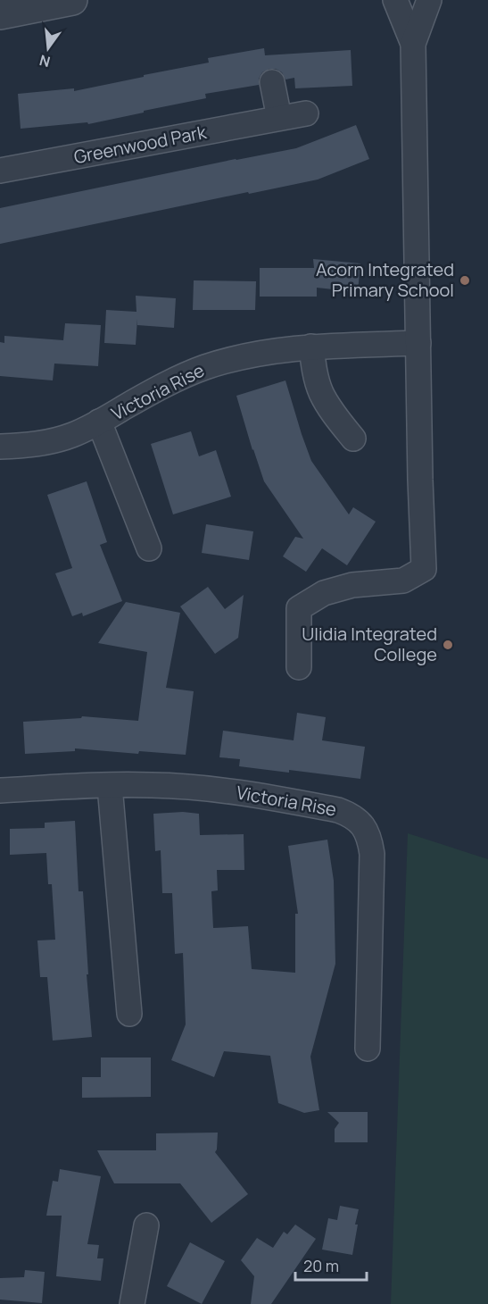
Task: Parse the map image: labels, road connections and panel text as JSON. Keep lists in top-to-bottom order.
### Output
{
  "streets": {
    "street": ["Greenwood Park", "Victoria Rise"]
  },
  "places": ["Acorn Integrated Primary School", "Ulidia Integrated College"],
  "scale_bar": "20 m",
  "north": "bottom"
}
